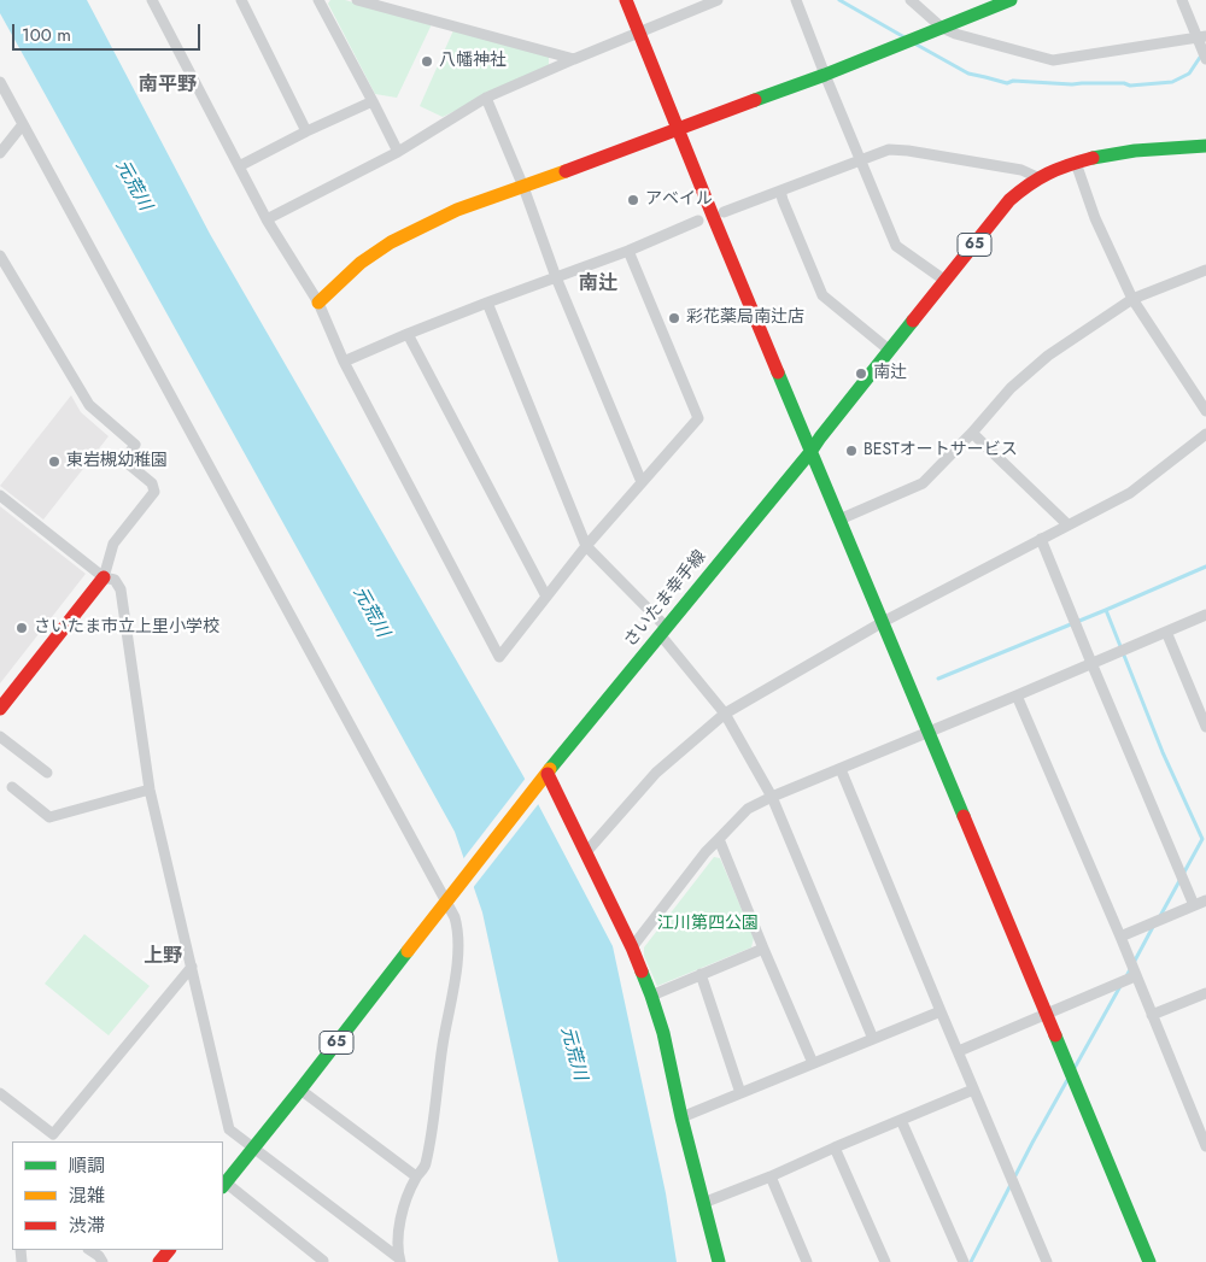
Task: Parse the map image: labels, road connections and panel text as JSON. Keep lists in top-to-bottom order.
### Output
{
  "streets": {
    "street": ["65", "さいたま幸手線"]
  },
  "districts": ["南平野", "南辻", "上野"],
  "water": ["元荒川"],
  "parks": ["江川第四公園"],
  "places": [
    "八幡神社",
    "アベイル",
    "彩花薬局南辻店",
    "南辻",
    "BESTオートサービス",
    "東岩槻幼稚園",
    "さいたま市立上里小学校"
  ],
  "legend": ["順調", "混雑", "渋滞"],
  "scale_bar": "100 m"
}
